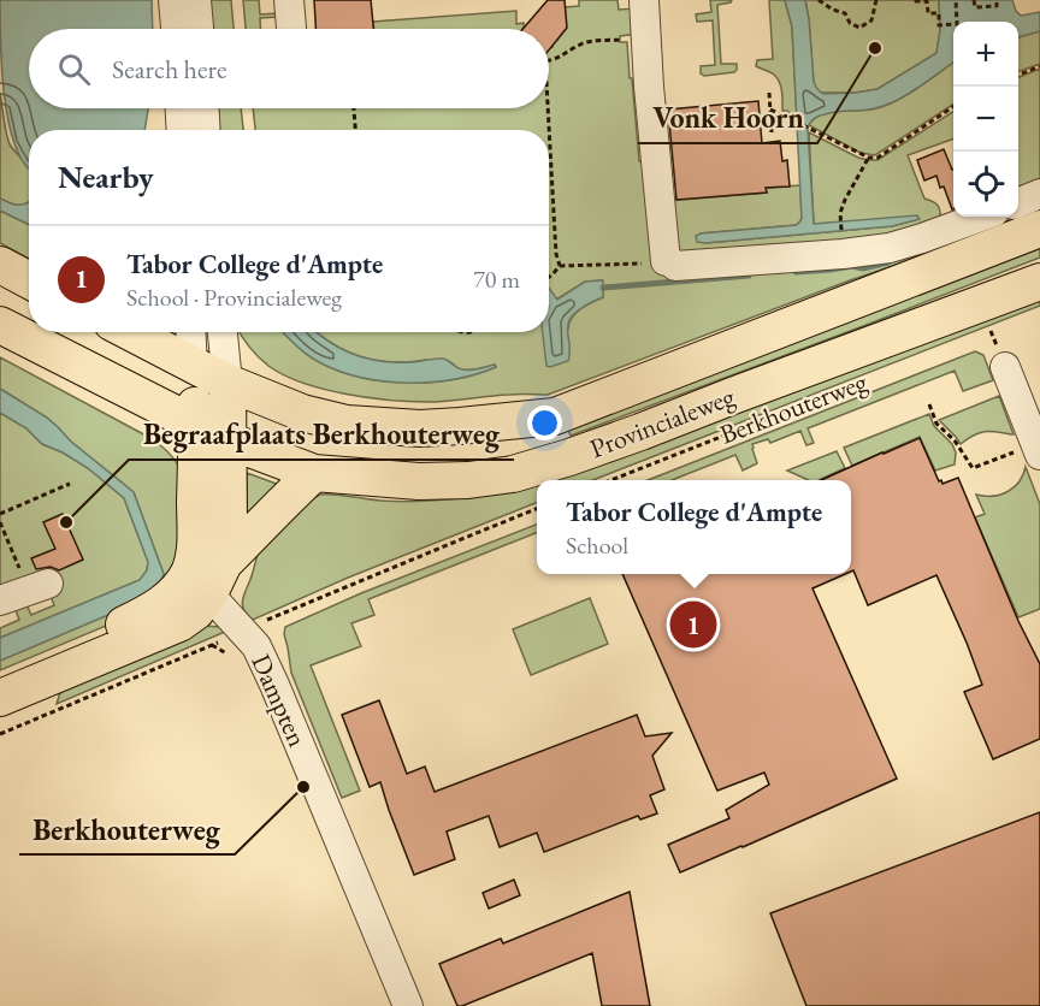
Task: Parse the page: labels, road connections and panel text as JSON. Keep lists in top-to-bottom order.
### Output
{
  "streets": {
    "main road": ["Provincialeweg"],
    "street": ["Dampten"],
    "path": ["Berkhouterweg"]
  },
  "places": ["Vonk Hoorn", "Begraafplaats Berkhouterweg", "Berkhouterweg"],
  "page": {
    "map_buttons": ["+", "−"],
    "search": "Search here",
    "heading": "Nearby",
    "list": [
      {
        "mark": "1",
        "name": "Tabor College d'Ampte",
        "note": "School · Provincialeweg",
        "value": "70 m"
      }
    ],
    "popup": ["Tabor College d'Ampte", "School"],
    "pins": "1"
  }
}
